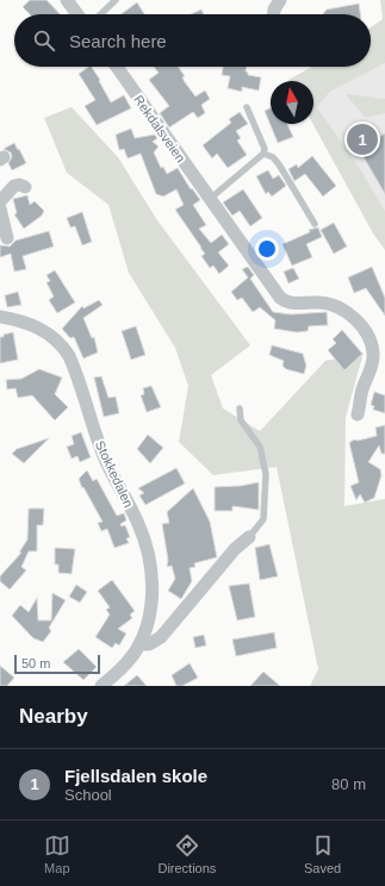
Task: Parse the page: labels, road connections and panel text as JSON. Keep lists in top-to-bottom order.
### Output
{
  "streets": {
    "street": ["Rekdalsveien", "Stokkedalen"]
  },
  "scale_bar": "50 m",
  "north": "top",
  "page": {
    "search": "Search here",
    "pins": "1",
    "scale": "50 m",
    "heading": "Nearby",
    "list": [
      {
        "mark": "1",
        "name": "Fjellsdalen skole",
        "note": "School",
        "value": "80 m"
      }
    ],
    "nav": ["Map", "Directions", "Saved"]
  }
}
